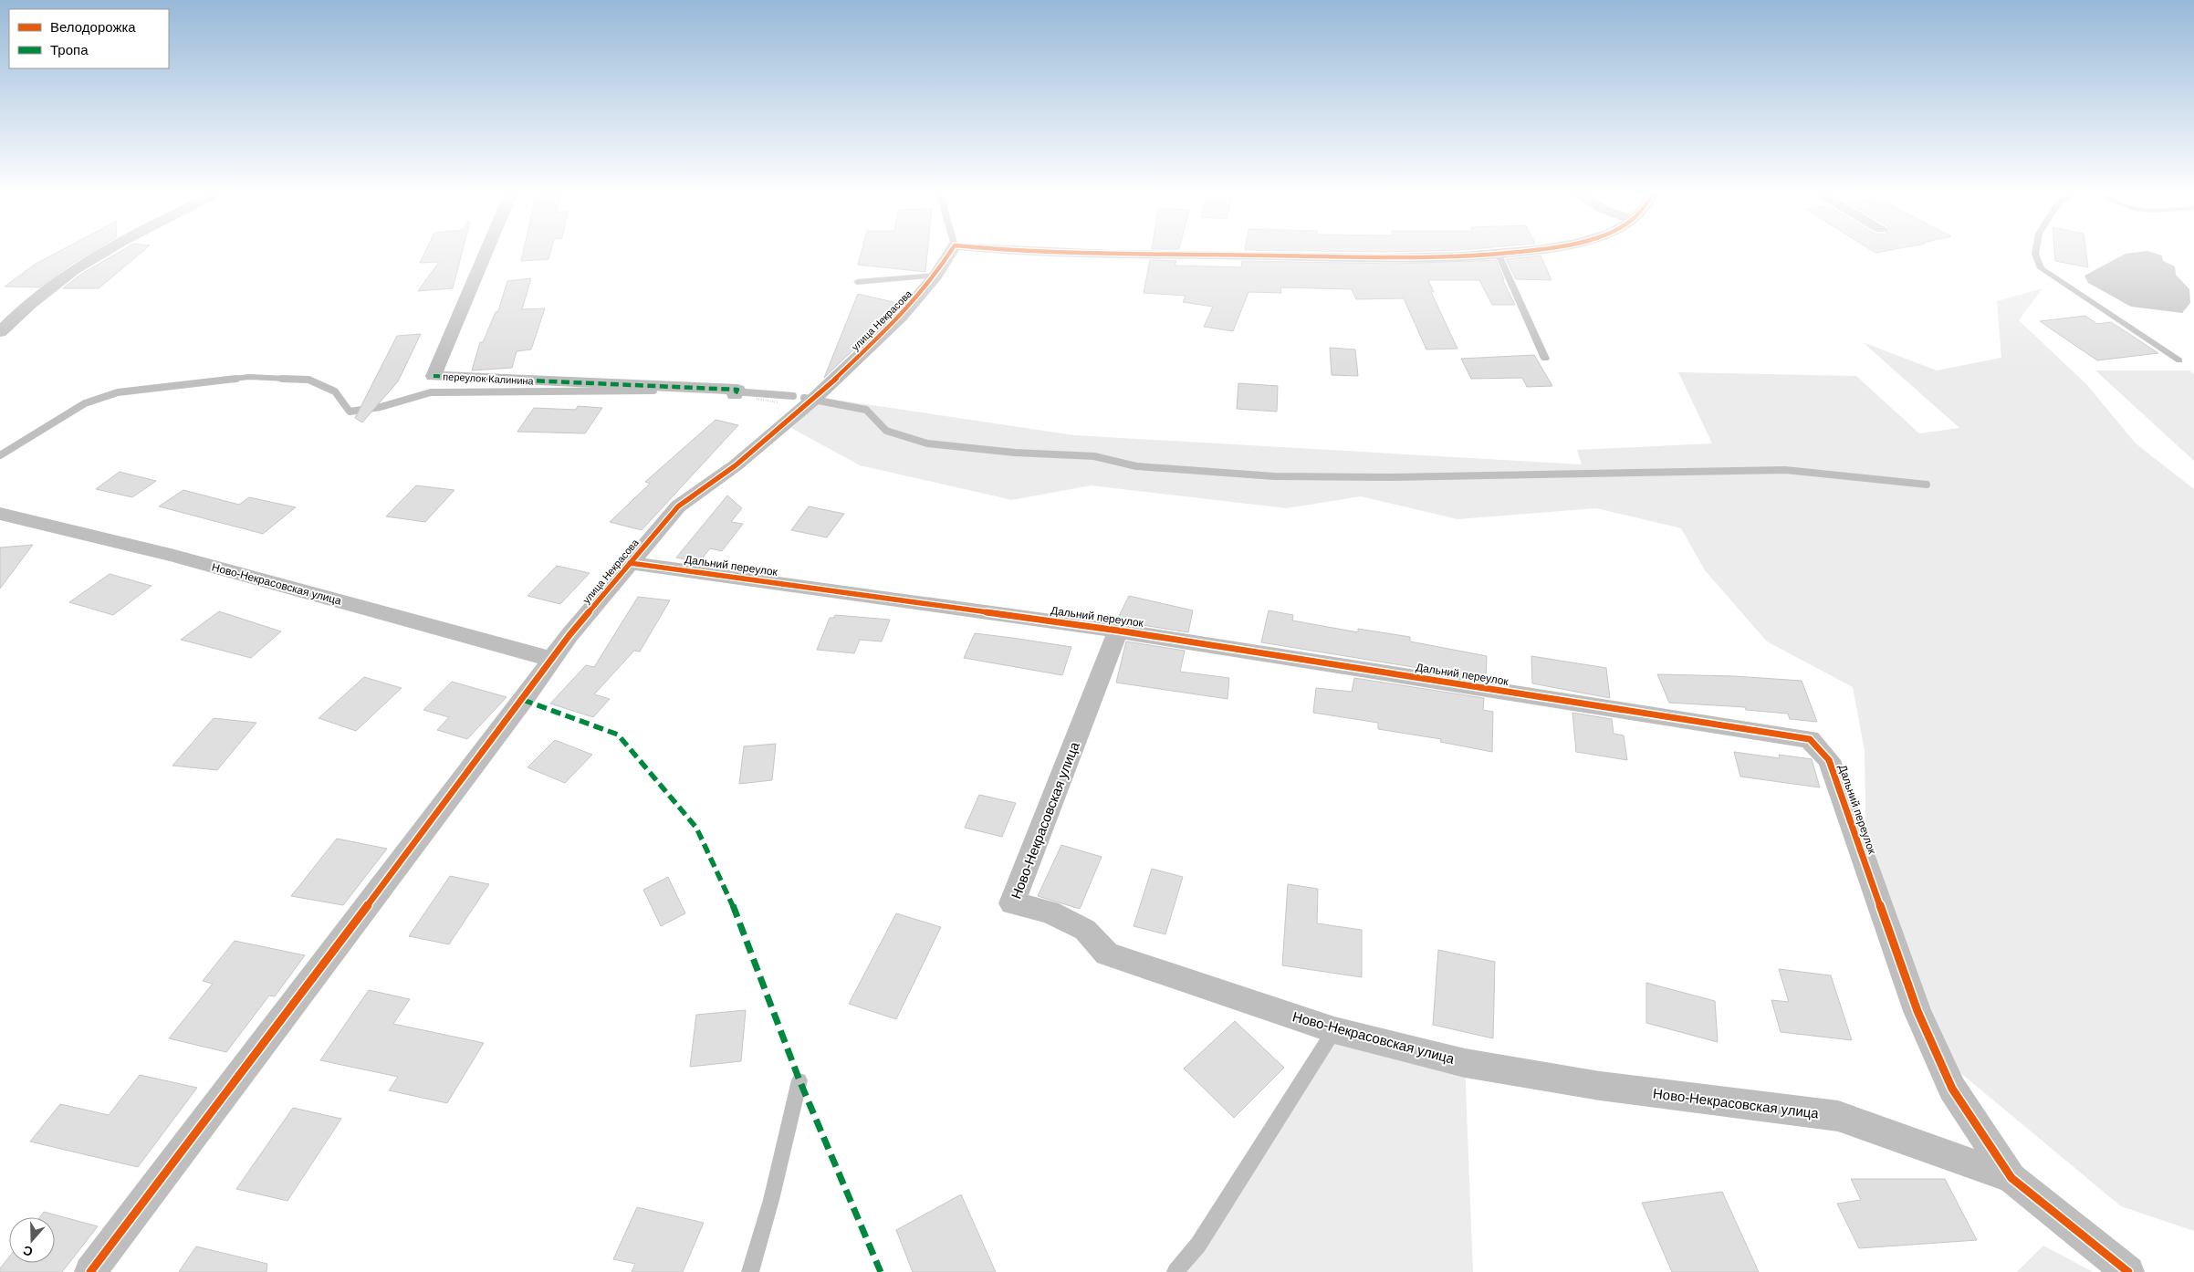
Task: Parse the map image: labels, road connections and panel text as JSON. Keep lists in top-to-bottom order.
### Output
{
  "streets": {
    "street": [
      "улица Некрасова",
      "переулок Калинина",
      "Дальний переулок",
      "Ново-Некрасовская улица"
    ]
  },
  "crossings": [
    ["улица Некрасова", "Дальний переулок"],
    ["улица Некрасова", "Ново-Некрасовская улица"],
    ["Дальний переулок", "Ново-Некрасовская улица"]
  ],
  "legend": ["Велодорожка", "Тропа"],
  "north": "bottom"
}
